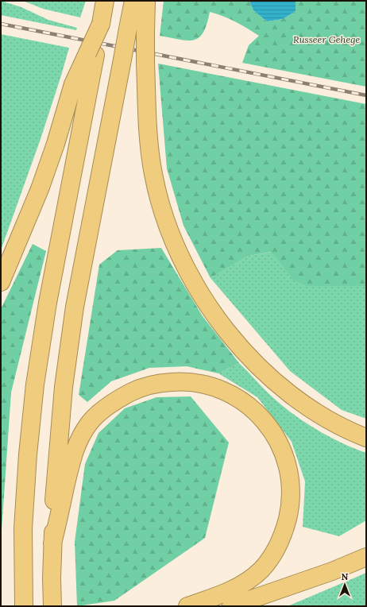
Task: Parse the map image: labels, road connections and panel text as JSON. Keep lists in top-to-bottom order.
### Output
{
  "parks": ["Russeer Gehege"],
  "north": "top"
}
